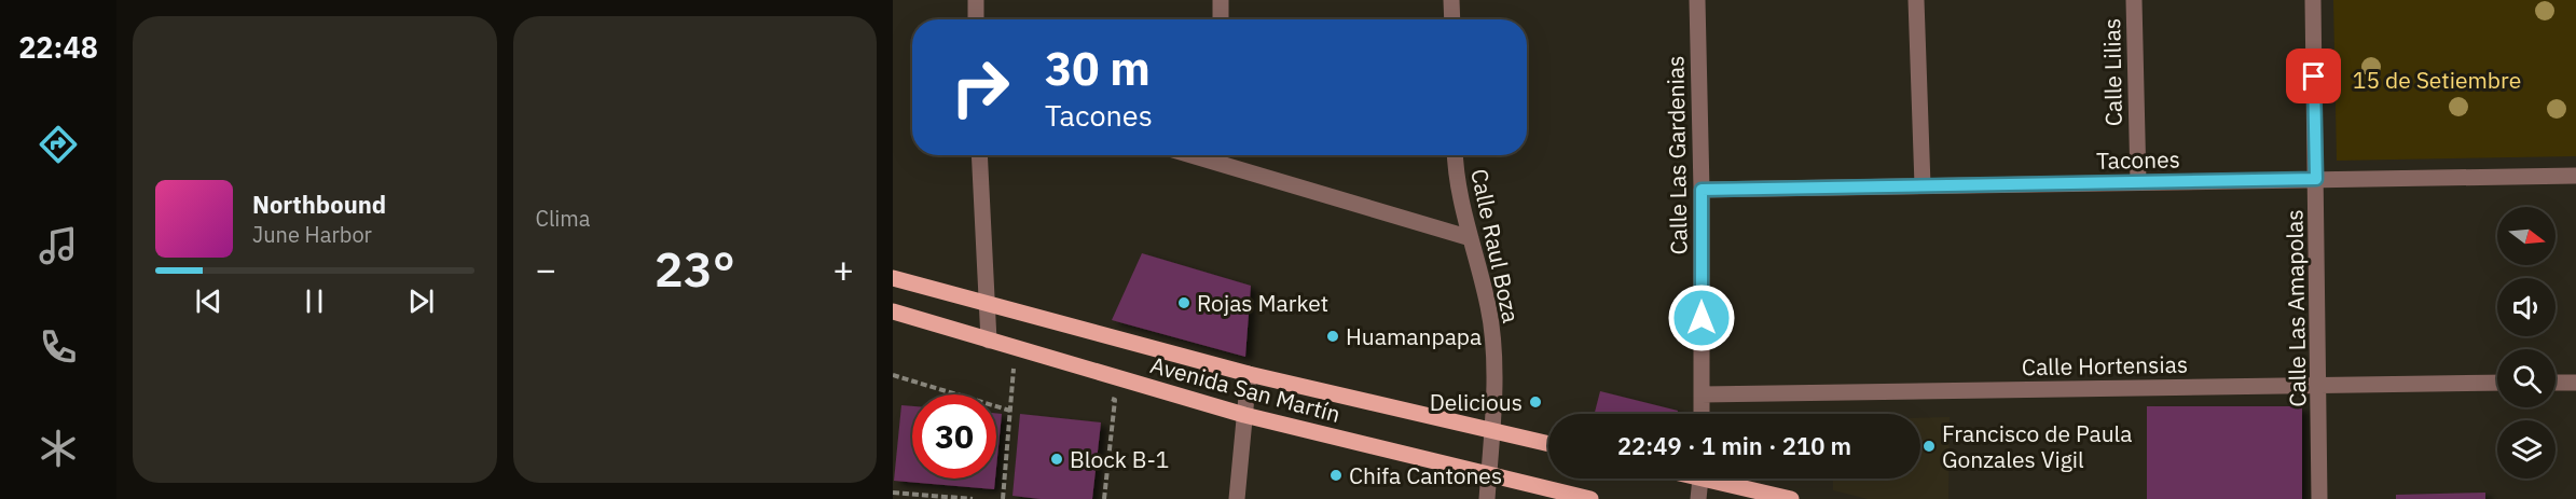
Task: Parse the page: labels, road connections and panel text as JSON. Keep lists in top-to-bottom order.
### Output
{
  "streets": {
    "main road": ["Avenida San Martín"],
    "street": [
      "Calle Lilias",
      "Calle Las Gardenias",
      "Tacones",
      "Calle Raul Boza",
      "Calle Las Amapolas",
      "Calle Hortensias"
    ]
  },
  "crossings": [
    ["Calle Lilias", "Tacones"],
    ["Calle Las Gardenias", "Tacones"],
    ["Calle Las Gardenias", "Calle Hortensias"],
    ["Tacones", "Calle Las Amapolas"],
    ["Calle Raul Boza", "Avenida San Martín"],
    ["Calle Las Amapolas", "Calle Hortensias"]
  ],
  "parks": ["15 de Setiembre"],
  "places": [
    "Rojas Market",
    "Huamanpapa",
    "Delicious",
    "Francisco de Paula Gonzales Vigil",
    "Block B-1",
    "Chifa Cantones"
  ],
  "north": "right",
  "page": {
    "tabs": "22:48",
    "tile": "Clima",
    "turn": ["30 m", "Tacones"],
    "song": ["Northbound", "June Harbor"],
    "heat": ["−", "23°", "+"],
    "limit": "30",
    "trip": "22:49 · 1 min · 210 m"
  }
}
